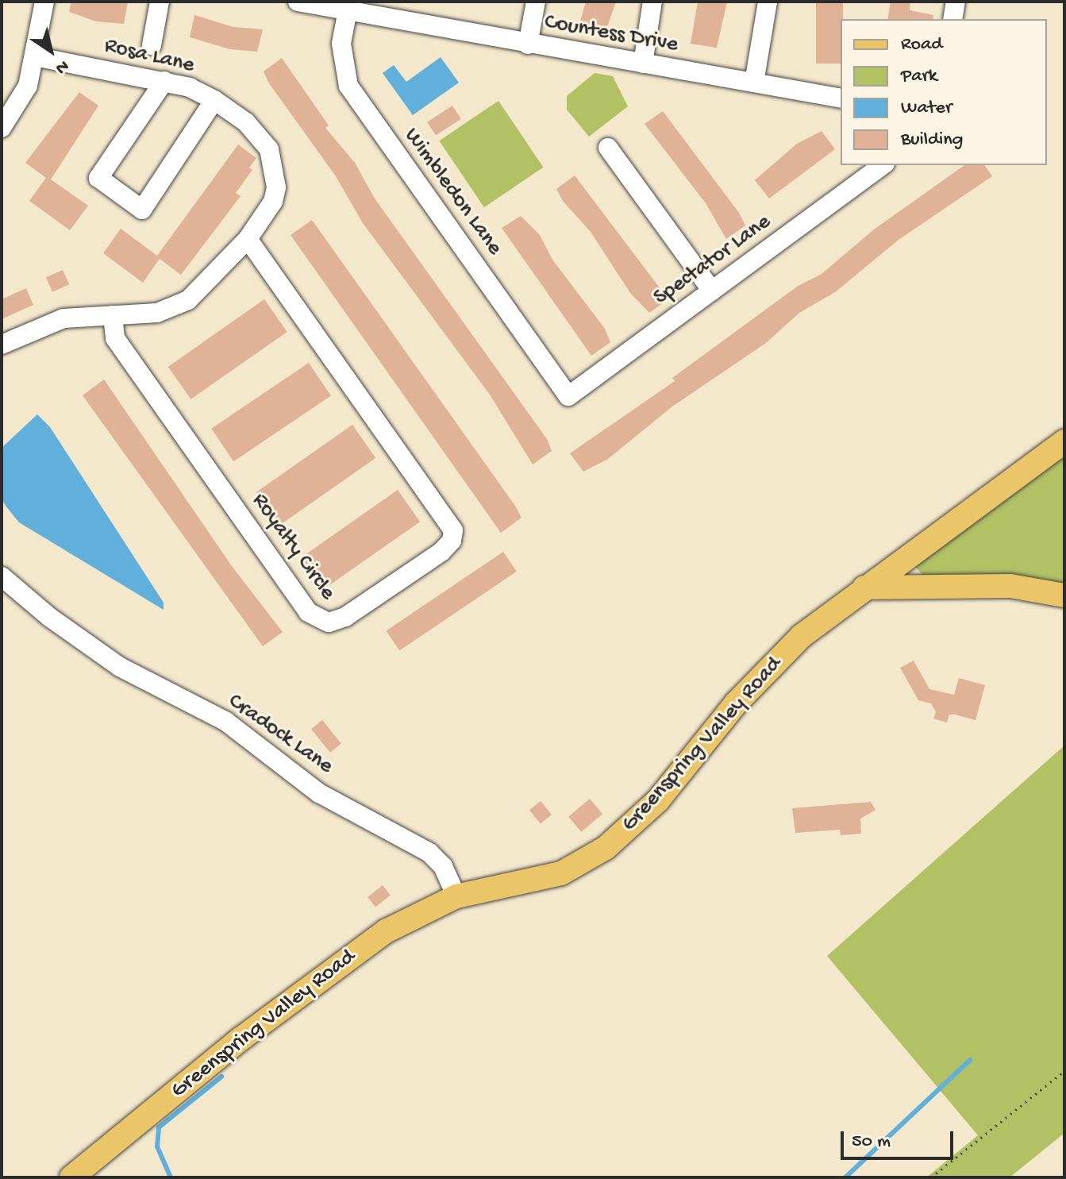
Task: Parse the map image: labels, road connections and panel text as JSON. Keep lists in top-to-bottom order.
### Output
{
  "streets": {
    "main road": ["Greenspring Valley Road"],
    "street": [
      "Countess Drive",
      "Rosa Lane",
      "Wimbledon Lane",
      "Spectator Lane",
      "Royalty Circle",
      "Cradock Lane"
    ]
  },
  "crossings": [
    ["Countess Drive", "Wimbledon Lane"],
    ["Rosa Lane", "Royalty Circle"],
    ["Wimbledon Lane", "Spectator Lane"],
    ["Cradock Lane", "Greenspring Valley Road"]
  ],
  "legend": [
    "Road",
    "Park",
    "Water",
    "Building"
  ],
  "scale_bar": "50 m",
  "north": "bottom right"
}
